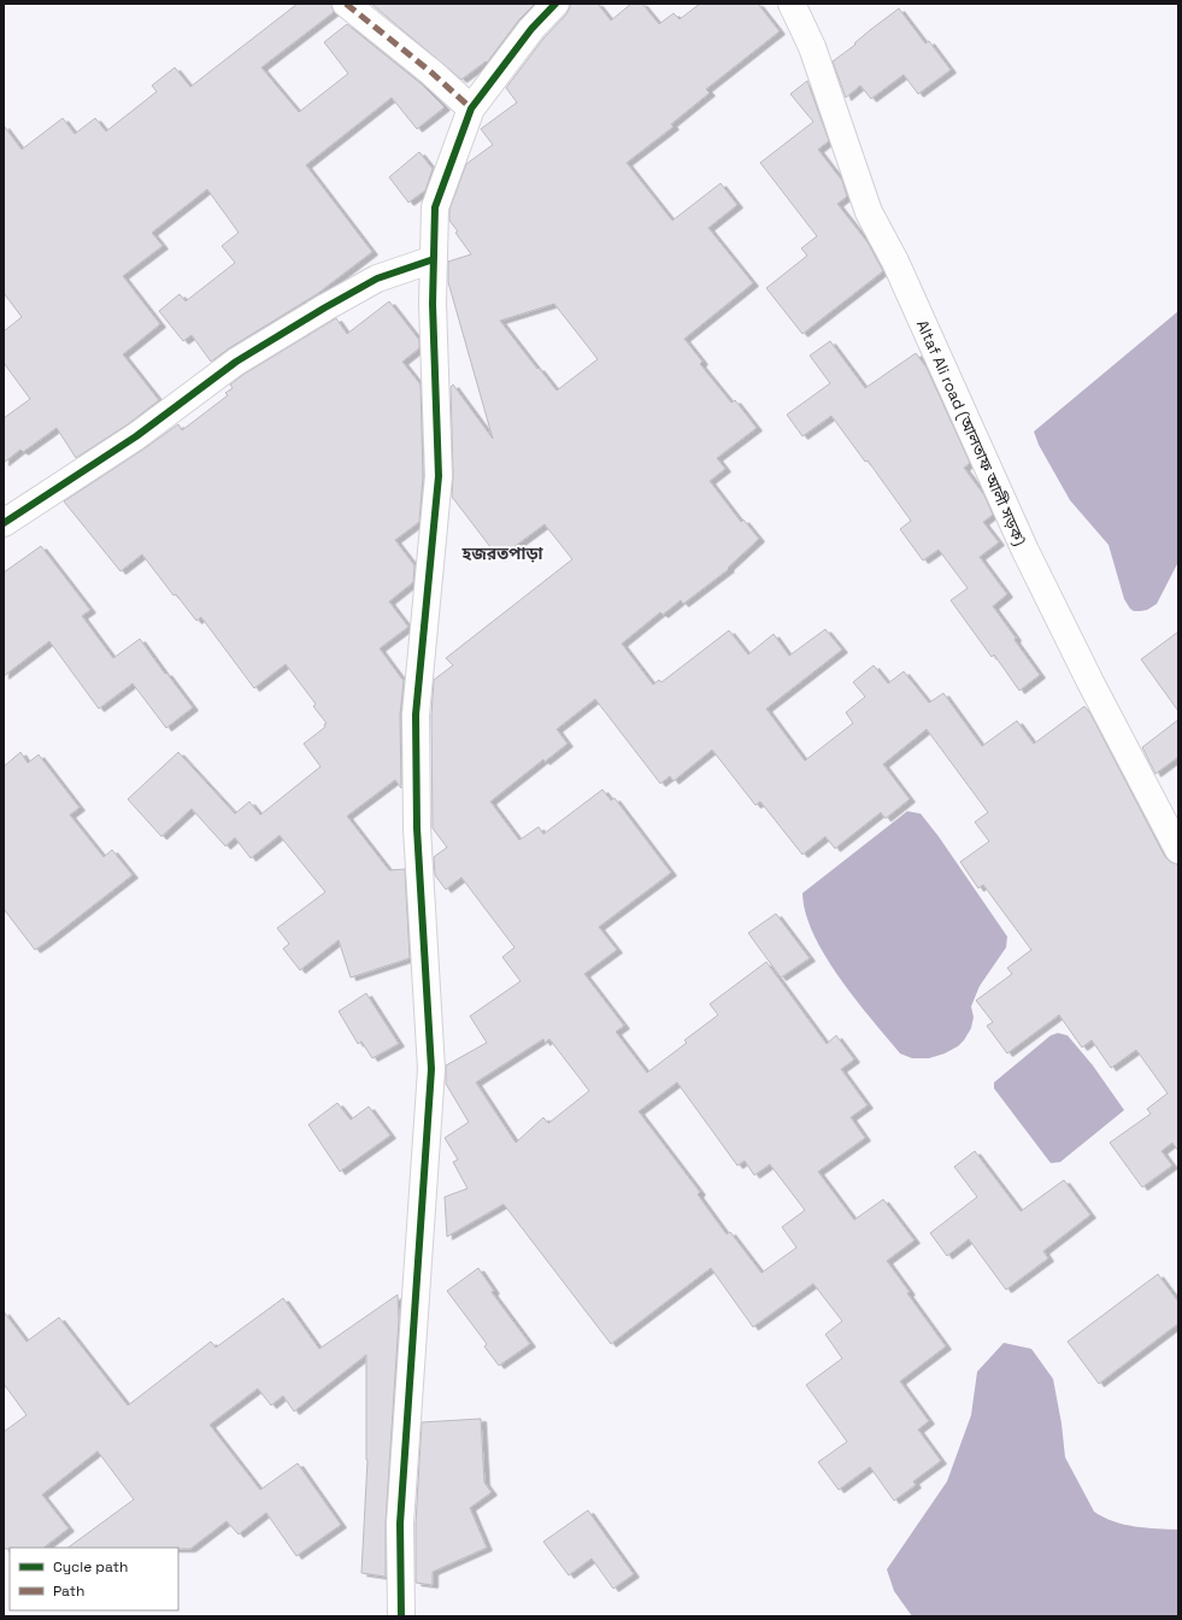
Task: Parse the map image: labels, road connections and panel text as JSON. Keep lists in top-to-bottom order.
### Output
{
  "streets": {
    "street": ["Altaf Ali road (আলতাফ আলী সড়ক)"]
  },
  "districts": ["হজরতপাড়া"],
  "legend": ["Cycle path", "Path"]
}
